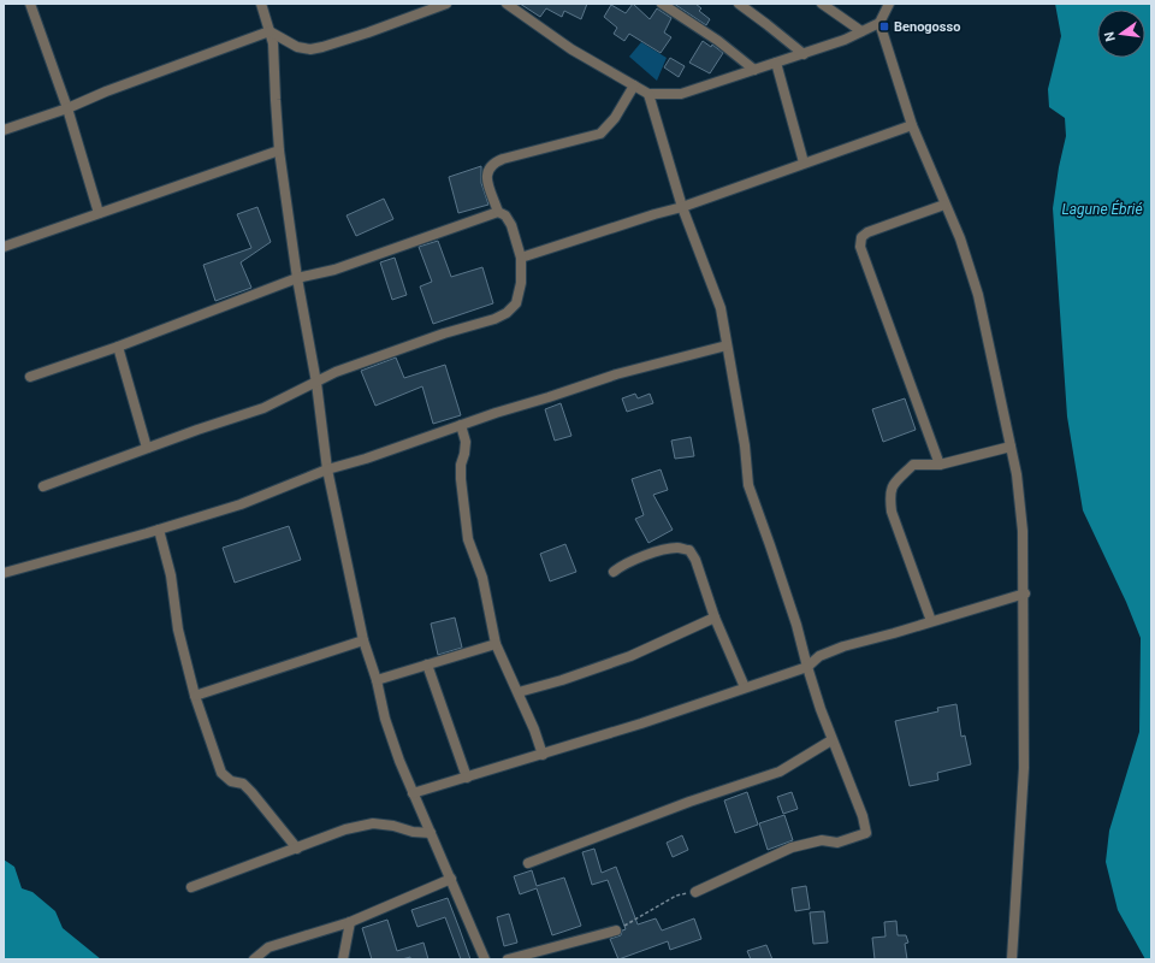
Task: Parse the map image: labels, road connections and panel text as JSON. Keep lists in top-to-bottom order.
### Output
{
  "water": ["Lagune Ébrié"],
  "places": {
    "transit": ["Benogosso"]
  },
  "north": "left"
}
